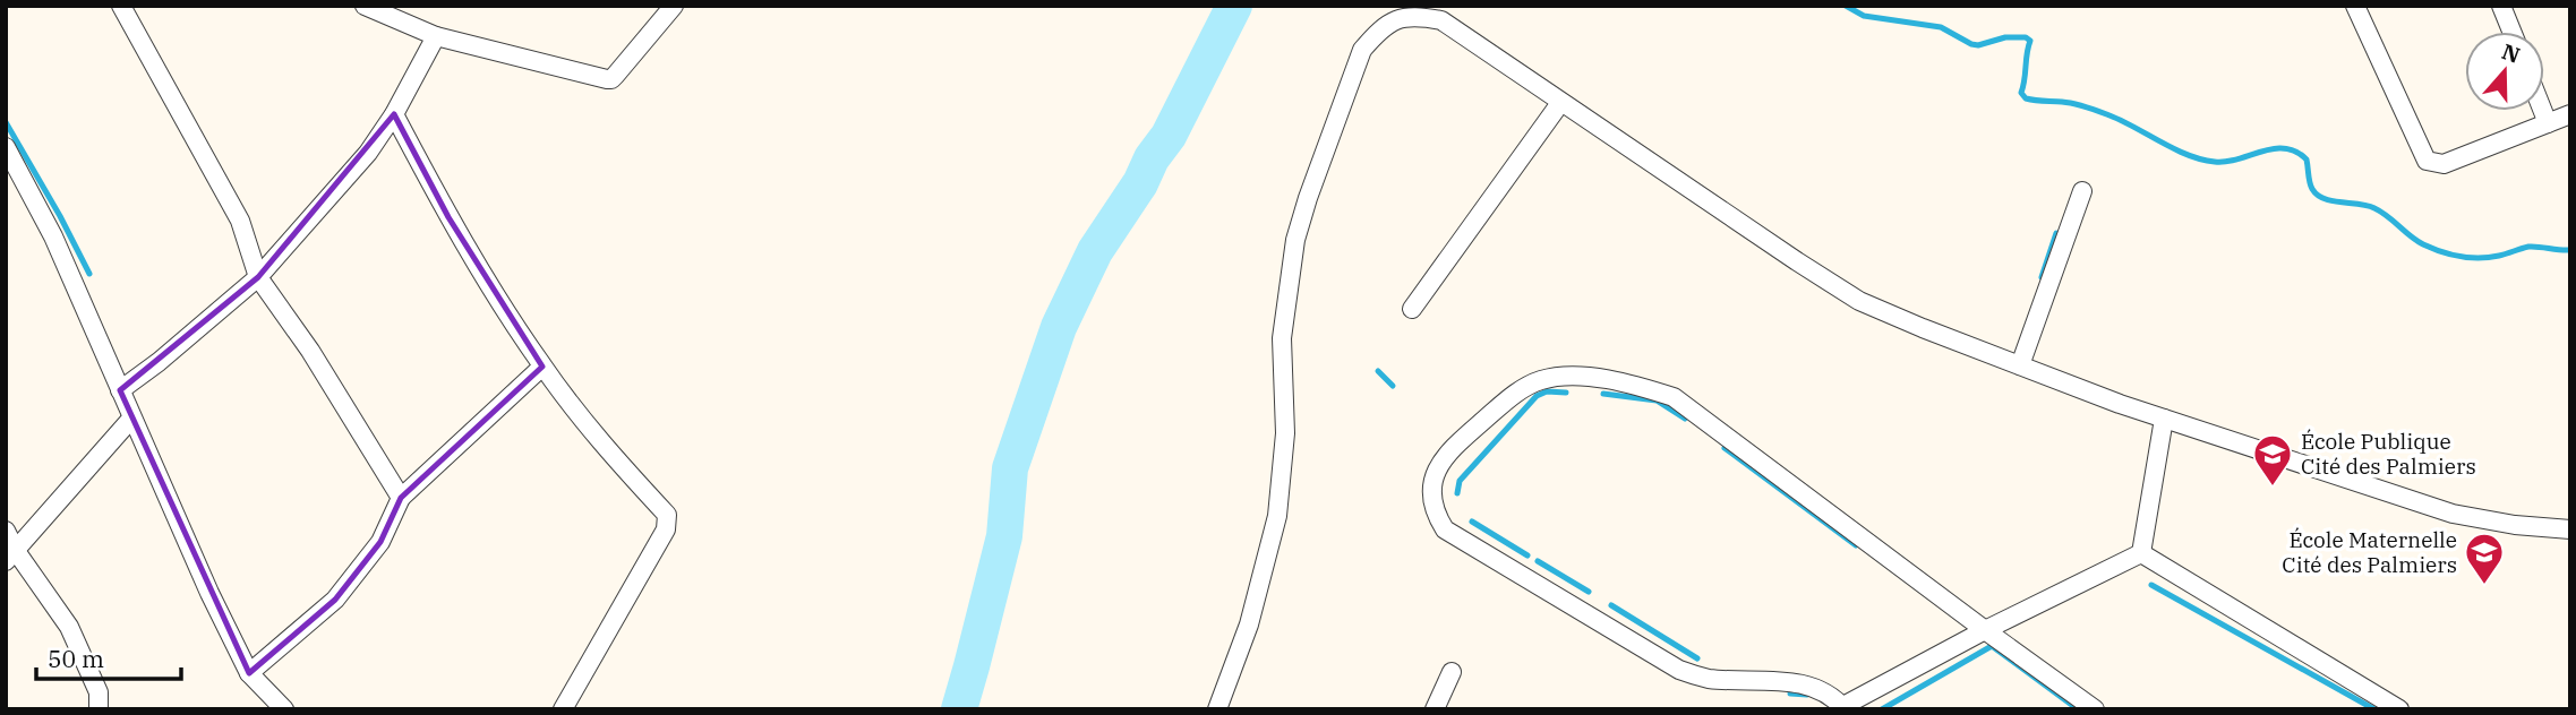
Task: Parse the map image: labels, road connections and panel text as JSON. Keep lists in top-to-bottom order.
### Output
{
  "places": {
    "school or university": ["École Publique Cité des Palmiers", "École Maternelle Cité des Palmiers"]
  },
  "scale_bar": "50 m",
  "north": "top"
}
